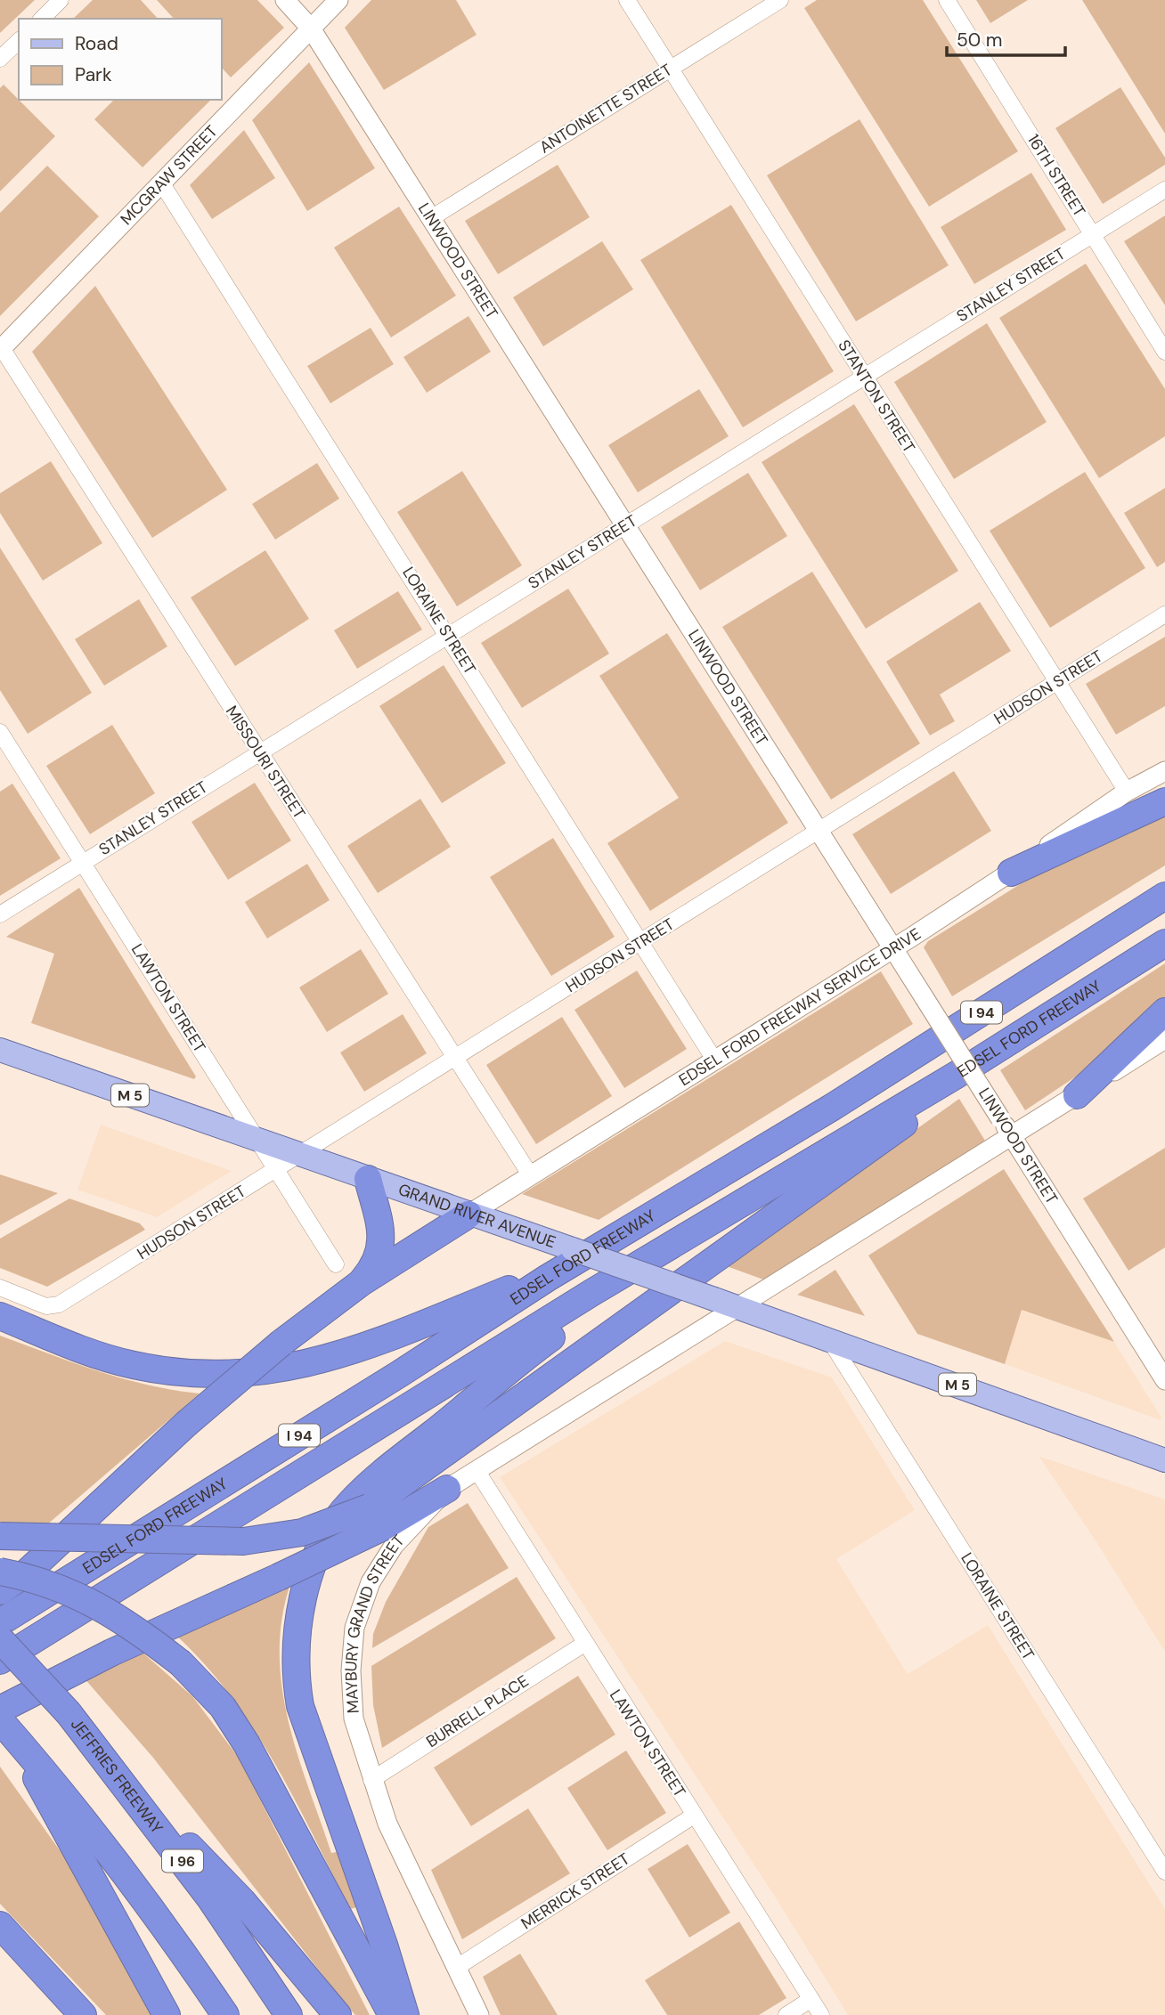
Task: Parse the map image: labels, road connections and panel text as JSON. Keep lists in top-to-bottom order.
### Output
{
  "streets": {
    "highway": [
      "I 94",
      "EDSEL FORD FREEWAY",
      "JEFFRIES FREEWAY",
      "I 96"
    ],
    "main road": ["M 5", "GRAND RIVER AVENUE"],
    "street": [
      "ANTOINETTE STREET",
      "MCGRAW STREET",
      "16TH STREET",
      "LINWOOD STREET",
      "STANLEY STREET",
      "STANTON STREET",
      "LORAINE STREET",
      "HUDSON STREET",
      "MISSOURI STREET",
      "LAWTON STREET",
      "EDSEL FORD FREEWAY SERVICE DRIVE",
      "MAYBURY GRAND STREET",
      "BURRELL PLACE",
      "MERRICK STREET"
    ]
  },
  "crossings": [
    ["ANTOINETTE STREET", "LINWOOD STREET"],
    ["ANTOINETTE STREET", "STANTON STREET"],
    ["MCGRAW STREET", "LINWOOD STREET"],
    ["MCGRAW STREET", "LORAINE STREET"],
    ["MCGRAW STREET", "MISSOURI STREET"],
    ["16TH STREET", "STANLEY STREET"],
    ["LINWOOD STREET", "STANLEY STREET"],
    ["LINWOOD STREET", "HUDSON STREET"],
    ["LINWOOD STREET", "EDSEL FORD FREEWAY SERVICE DRIVE"],
    ["STANLEY STREET", "STANTON STREET"],
    ["STANLEY STREET", "LORAINE STREET"],
    ["STANLEY STREET", "MISSOURI STREET"],
    ["STANLEY STREET", "LAWTON STREET"],
    ["STANTON STREET", "HUDSON STREET"],
    ["STANTON STREET", "EDSEL FORD FREEWAY SERVICE DRIVE"],
    ["LORAINE STREET", "HUDSON STREET"],
    ["LORAINE STREET", "EDSEL FORD FREEWAY SERVICE DRIVE"],
    ["LORAINE STREET", "GRAND RIVER AVENUE"],
    ["HUDSON STREET", "MISSOURI STREET"],
    ["HUDSON STREET", "LAWTON STREET"],
    ["HUDSON STREET", "GRAND RIVER AVENUE"],
    ["MISSOURI STREET", "EDSEL FORD FREEWAY SERVICE DRIVE"],
    ["LAWTON STREET", "GRAND RIVER AVENUE"],
    ["LAWTON STREET", "BURRELL PLACE"],
    ["LAWTON STREET", "MERRICK STREET"],
    ["EDSEL FORD FREEWAY SERVICE DRIVE", "GRAND RIVER AVENUE"],
    ["MAYBURY GRAND STREET", "BURRELL PLACE"],
    ["MAYBURY GRAND STREET", "MERRICK STREET"]
  ],
  "legend": ["Road", "Park"],
  "scale_bar": "50 m"
}
